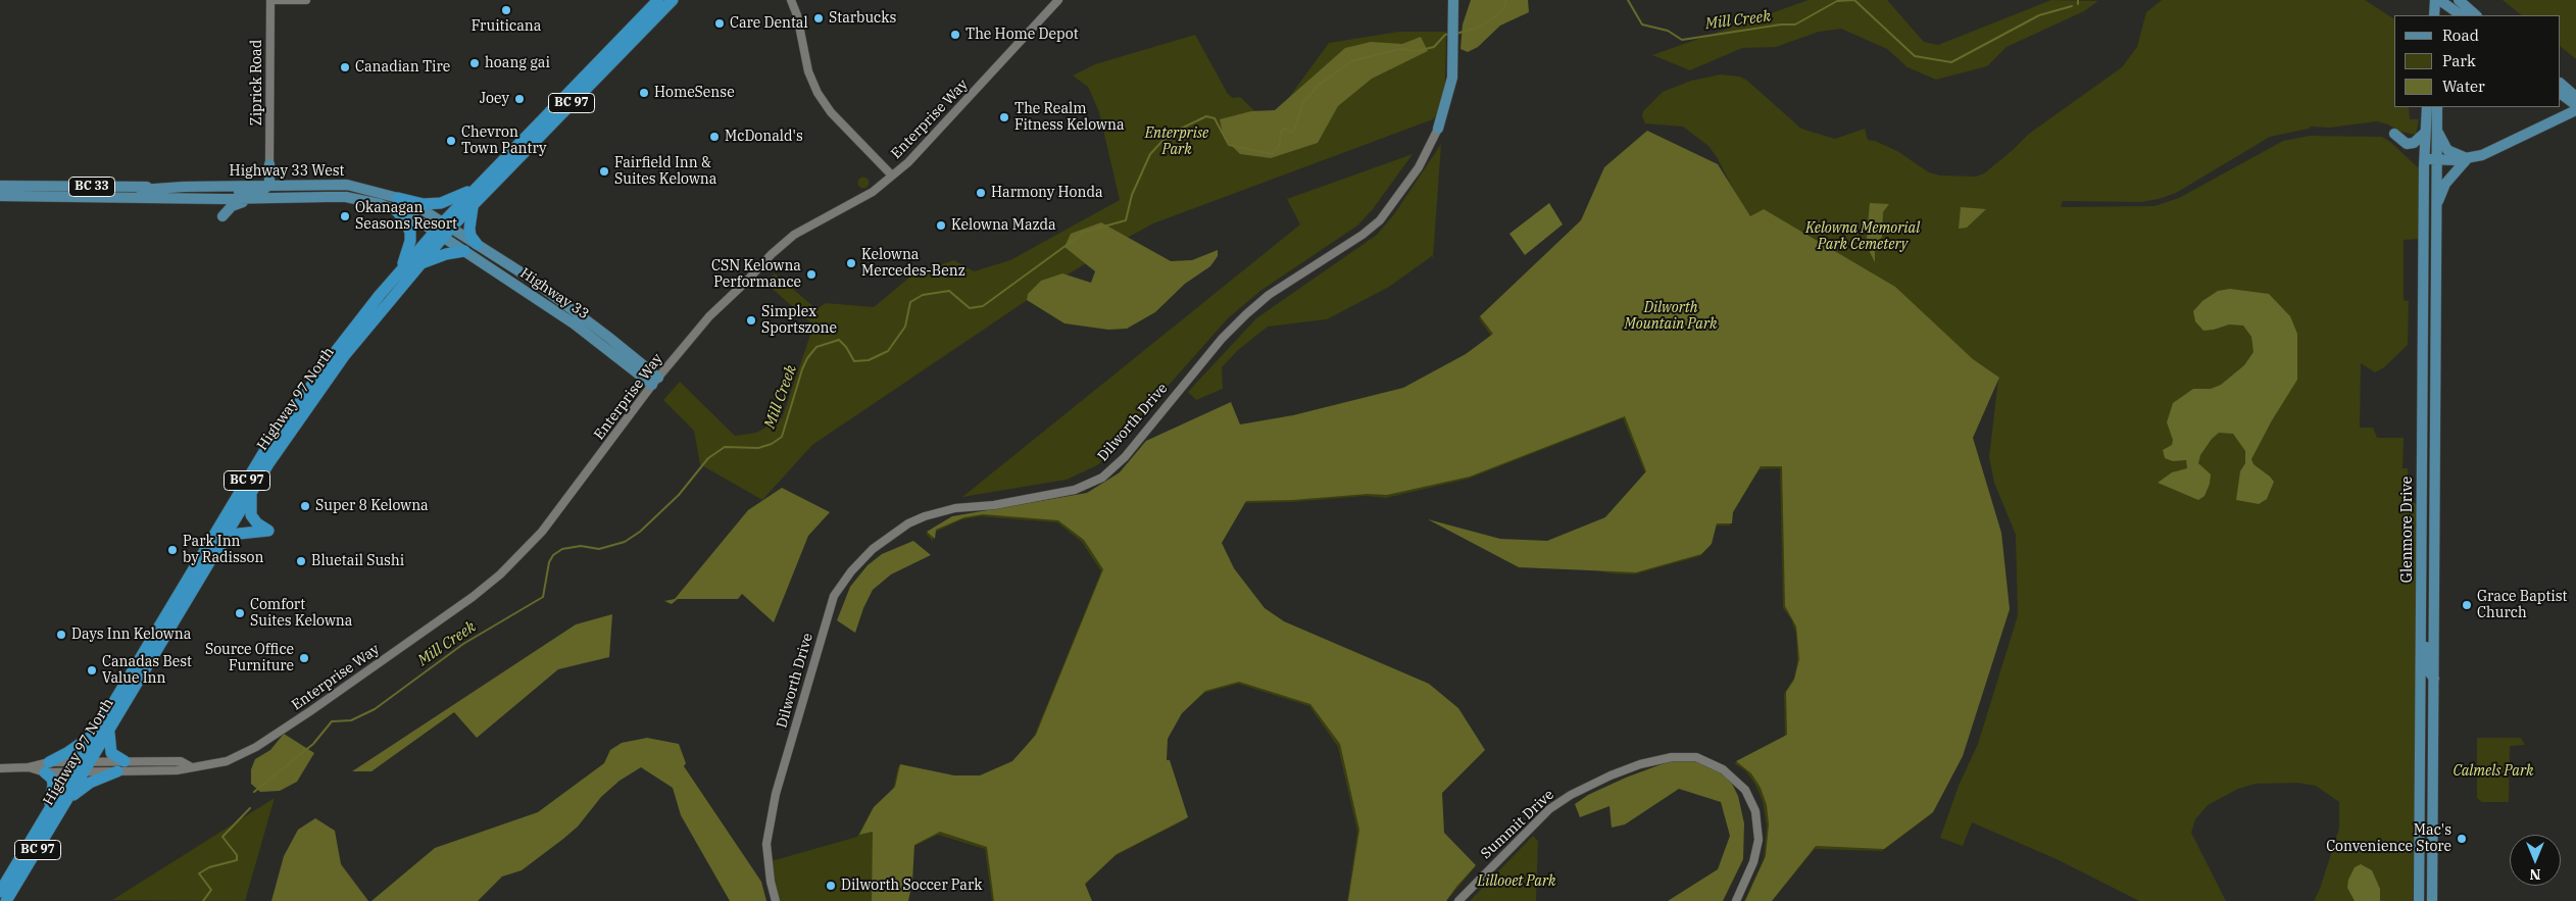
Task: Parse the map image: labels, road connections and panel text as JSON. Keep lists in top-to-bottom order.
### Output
{
  "streets": {
    "highway": ["BC 97", "Highway 97 North"],
    "main road": [
      "Highway 33 West",
      "BC 33",
      "Highway 33",
      "Dilworth Drive",
      "Glenmore Drive"
    ],
    "street": ["Ziprick Road", "Enterprise Way", "Summit Drive"]
  },
  "crossings": [
    ["Enterprise Way", "Highway 33"],
    ["Enterprise Way", "Highway 97 North"],
    ["Highway 33 West", "BC 33"],
    ["Highway 33 West", "Highway 33"],
    ["Highway 33 West", "Highway 97 North"],
    ["Highway 33", "Highway 97 North"]
  ],
  "water": ["Mill Creek"],
  "parks": [
    "Enterprise Park",
    "Kelowna Memorial Park Cemetery",
    "Dilworth Mountain Park",
    "Calmels Park",
    "Lillooet Park"
  ],
  "places": [
    "Fruiticana",
    "Starbucks",
    "Care Dental",
    "The Home Depot",
    "hoang gai",
    "Canadian Tire",
    "HomeSense",
    "Joey",
    "The Realm Fitness Kelowna",
    "McDonald's",
    "Chevron Town Pantry",
    "Fairfield Inn & Suites Kelowna",
    "Harmony Honda",
    "Okanagan Seasons Resort",
    "Kelowna Mazda",
    "Kelowna Mercedes-Benz",
    "CSN Kelowna Performance",
    "Simplex Sportszone",
    "Super 8 Kelowna",
    "Park Inn by Radisson",
    "Bluetail Sushi",
    "Grace Baptist Church",
    "Comfort Suites Kelowna",
    "Days Inn Kelowna",
    "Source Office Furniture",
    "Canadas Best Value Inn",
    "Mac's Convenience Store",
    "Dilworth Soccer Park"
  ],
  "legend": ["Road", "Park", "Water"],
  "north": "bottom"
}
